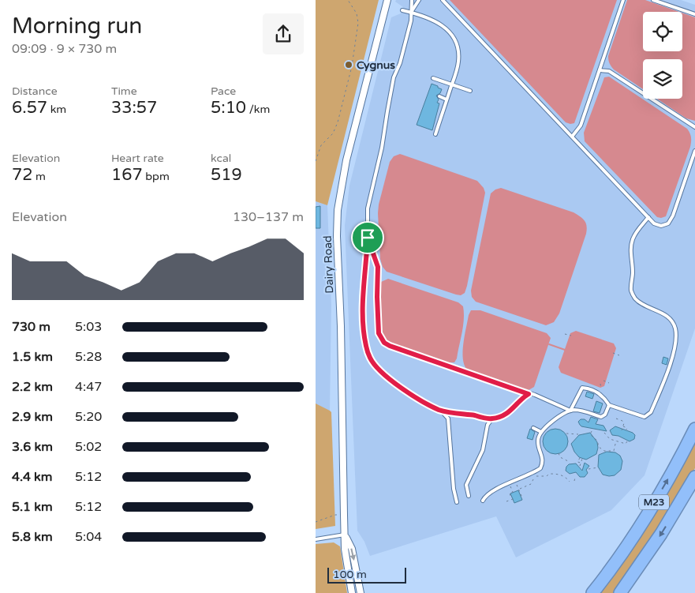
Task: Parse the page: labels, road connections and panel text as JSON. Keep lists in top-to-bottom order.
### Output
{
  "streets": {
    "highway": ["M23"],
    "street": ["Dairy Road"]
  },
  "places": ["Cygnus"],
  "scale_bar": "100 m",
  "page": {
    "heading": ["Morning run", "09:09 · 9 × 730 m"],
    "stats": [
      ["Distance", "6.57 km"],
      ["Time", "33:57"],
      ["Pace", "5:10 /km"],
      ["Elevation", "72 m"],
      ["Heart rate", "167 bpm"],
      ["kcal", "519"]
    ],
    "chart": ["Elevation", "130–137 m"],
    "list": [
      {
        "name": "730 m",
        "note": "5:03"
      },
      {
        "name": "1.5 km",
        "note": "5:28"
      },
      {
        "name": "2.2 km",
        "note": "4:47"
      },
      {
        "name": "2.9 km",
        "note": "5:20"
      },
      {
        "name": "3.6 km",
        "note": "5:02"
      },
      {
        "name": "4.4 km",
        "note": "5:12"
      },
      {
        "name": "5.1 km",
        "note": "5:12"
      },
      {
        "name": "5.8 km",
        "note": "5:04"
      }
    ],
    "scale": "100 m"
  }
}
